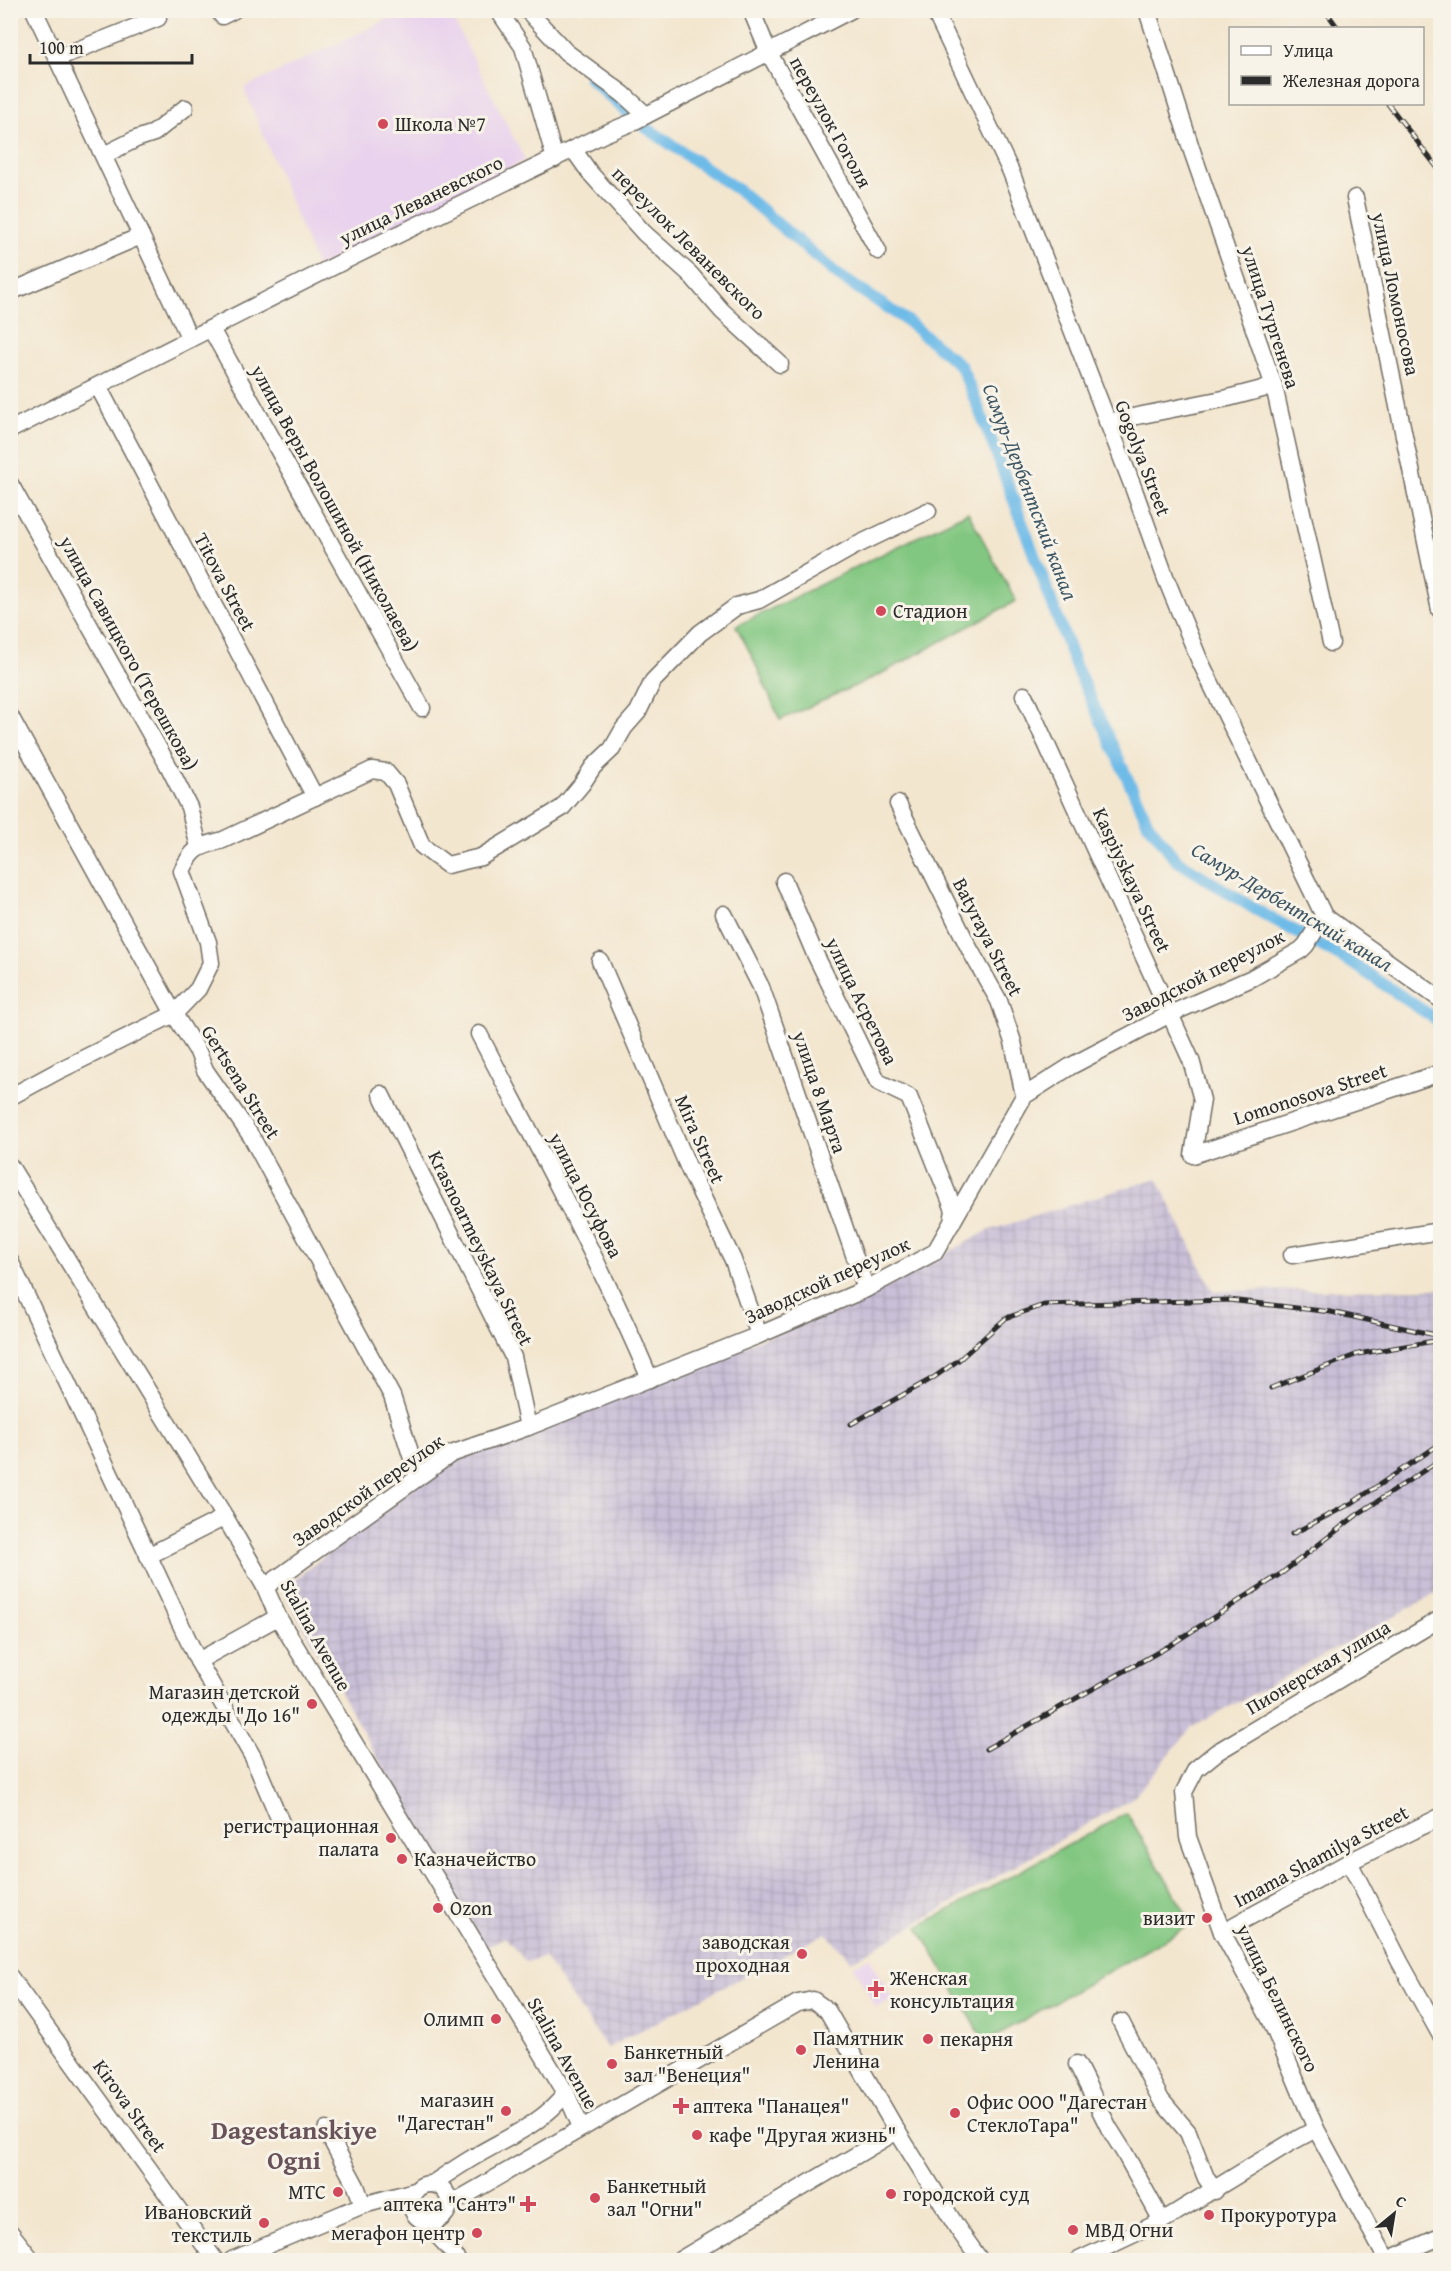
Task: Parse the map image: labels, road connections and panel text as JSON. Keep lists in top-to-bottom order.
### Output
{
  "streets": {
    "street": [
      "переулок Гоголя",
      "улица Леваневского",
      "переулок Леваневского",
      "улица Ломоносова",
      "улица Тургенева",
      "Gogolya Street",
      "улица Веры Волошиной (Николаева)",
      "Titova Street",
      "улица Савицкого (Терешкова)",
      "Kaspiyskaya Street",
      "Batyraya Street",
      "Заводской переулок",
      "улица Асретова",
      "Gertsena Street",
      "улица 8 Марта",
      "Lomonosova Street",
      "Mira Street",
      "улица Юсуфова",
      "Krasnoarmeyskaya Street",
      "Stalina Avenue",
      "Пионерская улица",
      "Imama Shamilya Street",
      "улица Белинского",
      "Kirova Street"
    ]
  },
  "crossings": [
    ["переулок Гоголя", "улица Леваневского"],
    ["улица Леваневского", "переулок Леваневского"],
    ["улица Леваневского", "улица Веры Волошиной (Николаева)"],
    ["улица Леваневского", "Titova Street"],
    ["Gogolya Street", "Заводской переулок"],
    ["Kaspiyskaya Street", "Заводской переулок"],
    ["Kaspiyskaya Street", "Lomonosova Street"],
    ["Batyraya Street", "Заводской переулок"],
    ["Заводской переулок", "улица Асретова"],
    ["Заводской переулок", "Gertsena Street"],
    ["Заводской переулок", "улица 8 Марта"],
    ["Заводской переулок", "Mira Street"],
    ["Заводской переулок", "улица Юсуфова"],
    ["Заводской переулок", "Krasnoarmeyskaya Street"],
    ["Заводской переулок", "Stalina Avenue"],
    ["Пионерская улица", "улица Белинского"],
    ["Imama Shamilya Street", "улица Белинского"]
  ],
  "districts": ["Dagestanskiye Ogni"],
  "water": ["Самур-Дербентский канал"],
  "places": {
    "other": [
      "Школа №7",
      "Стадион",
      "Магазин детской одежды \"До 16\"",
      "регистрационная палата",
      "Казначейство",
      "Ozon",
      "визит",
      "заводская проходная",
      "Олимп",
      "пекарня",
      "Памятник Ленина",
      "Банкетный зал \"Венеция\"",
      "магазин \"Дагестан\"",
      "Офис ООО \"Дагестан СтеклоТара\"",
      "кафе \"Другая жизнь\"",
      "МТС",
      "городской суд",
      "Банкетный зал \"Огни\"",
      "Прокуротура",
      "Ивановский текстиль",
      "МВД Огни",
      "мегафон центр"
    ],
    "health": ["Женская консультация", "аптека \"Панацея\"", "аптека \"Сантэ\""]
  },
  "legend": ["Улица", "Железная дорога"],
  "scale_bar": "100 m",
  "north": "top right"
}
